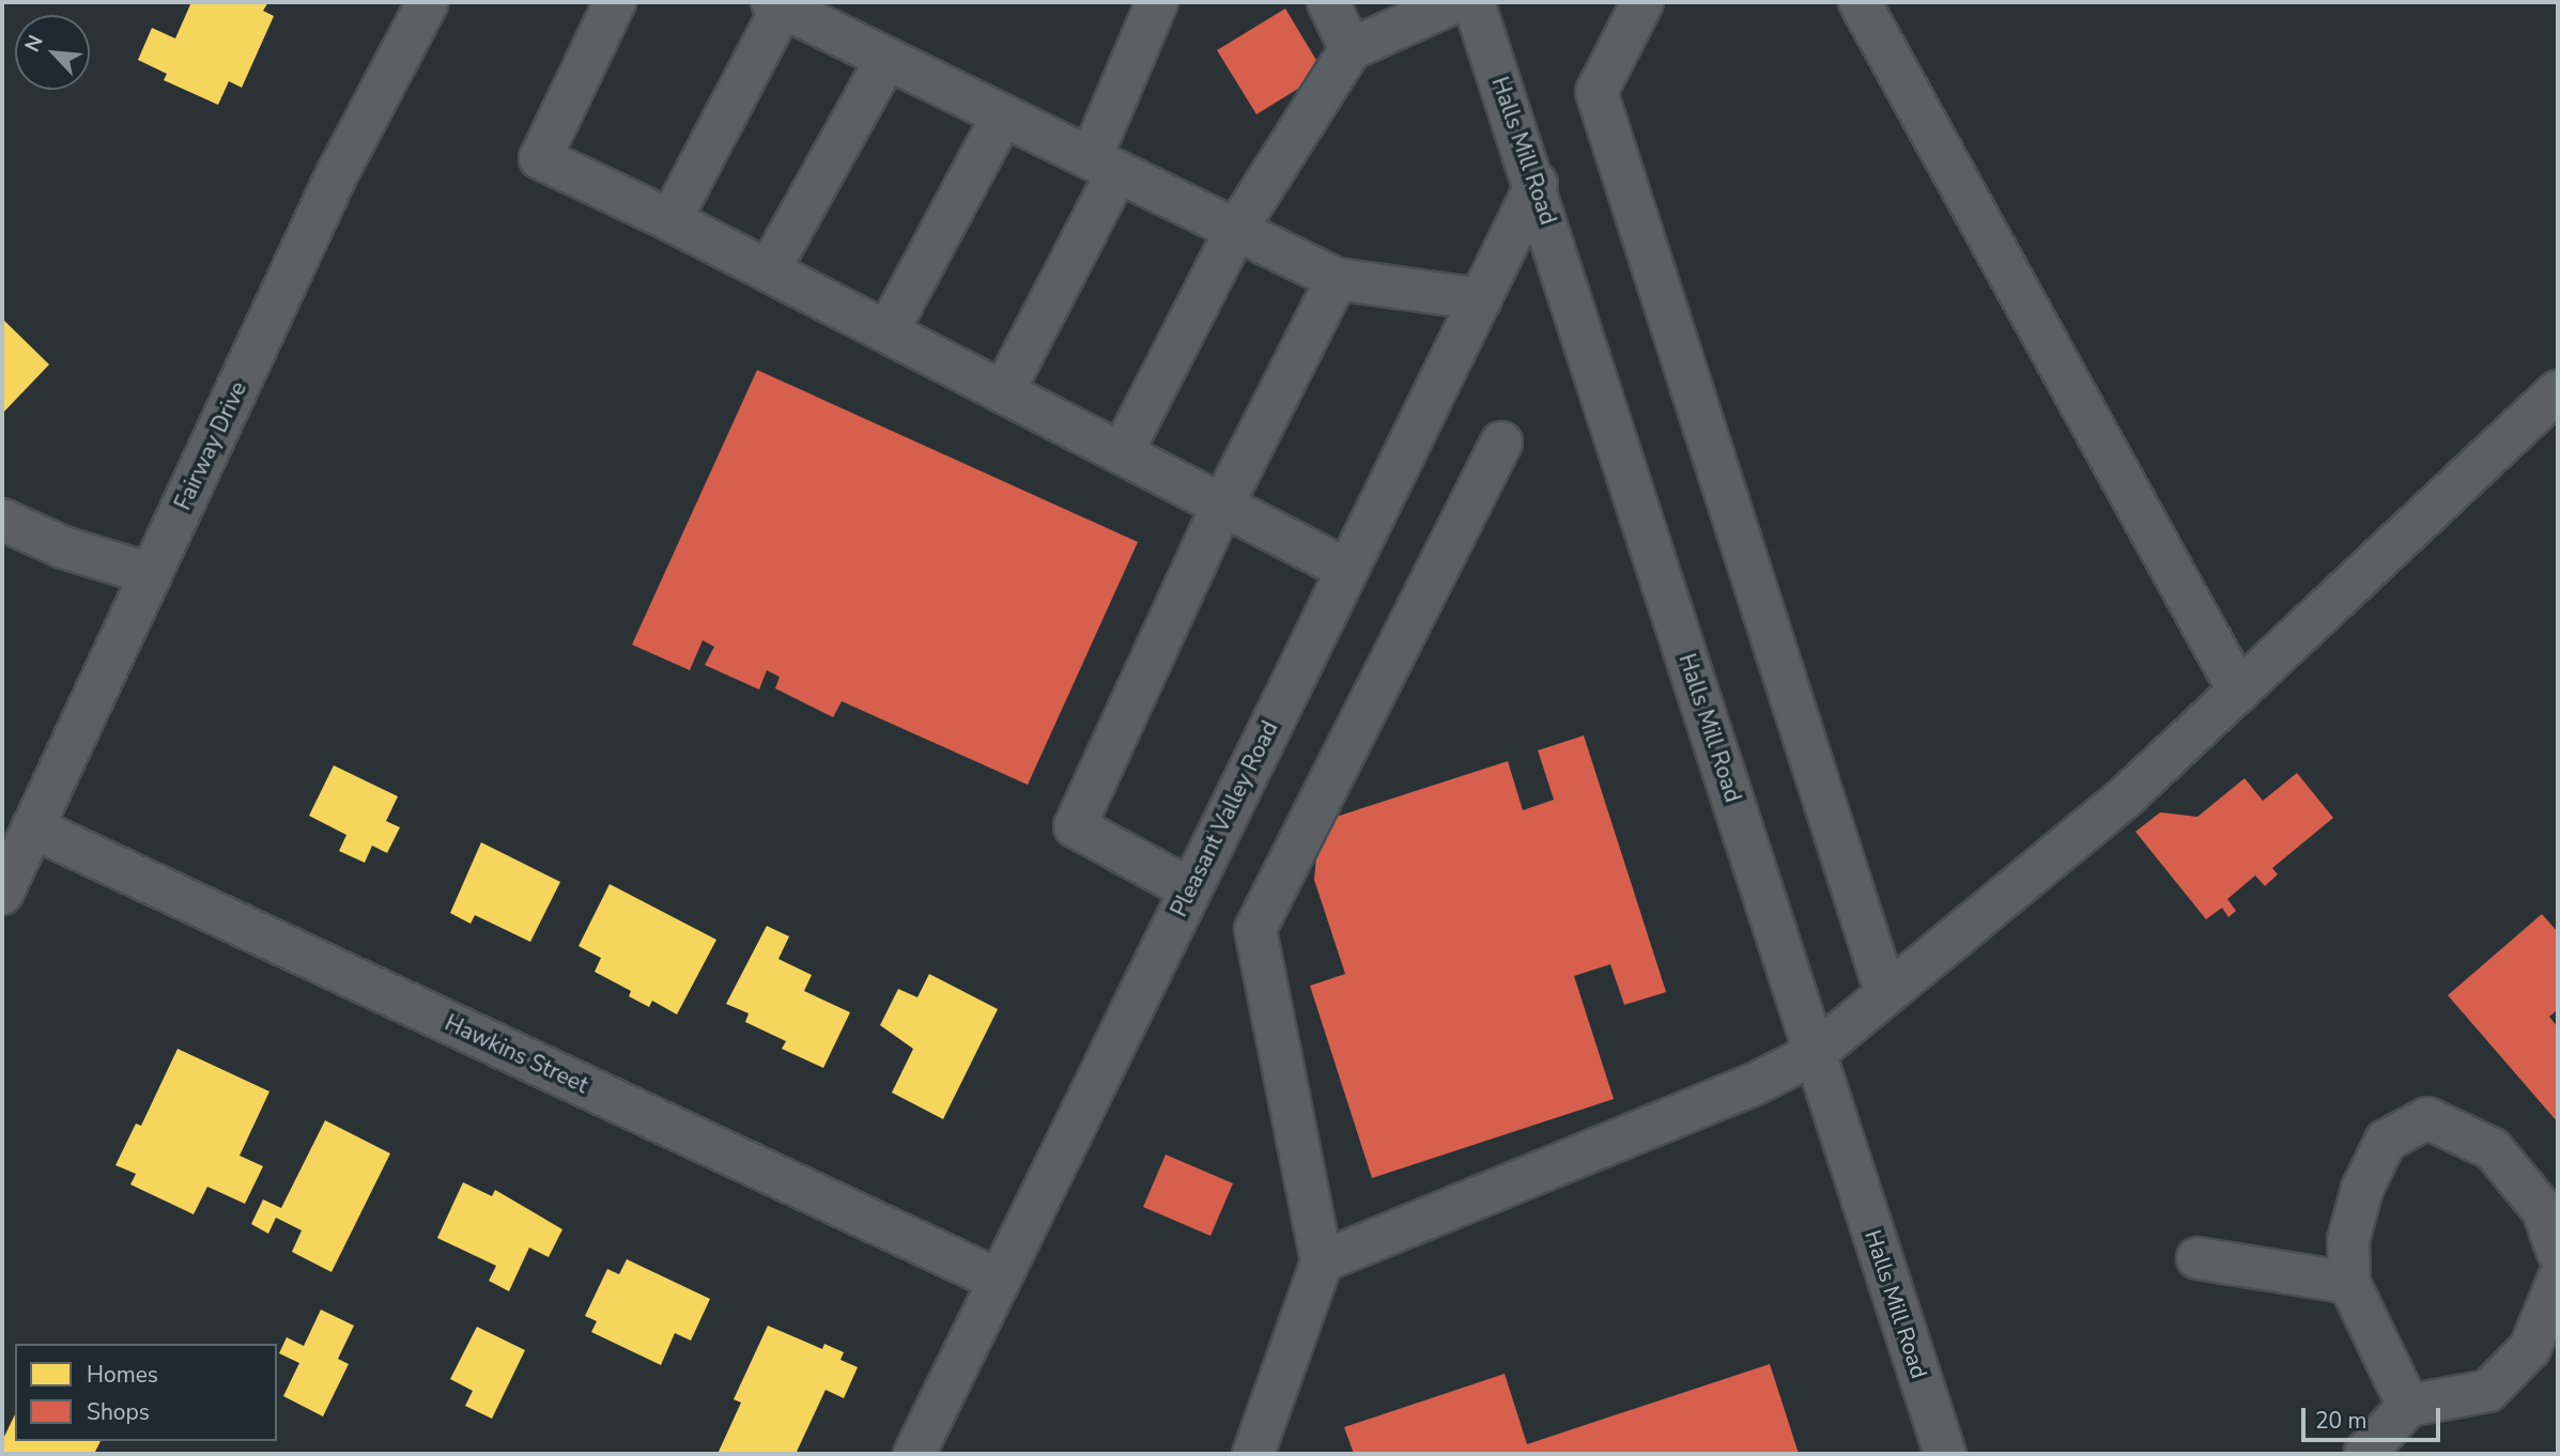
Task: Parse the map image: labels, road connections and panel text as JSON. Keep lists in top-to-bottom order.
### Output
{
  "streets": {
    "street": [
      "Halls Mill Road",
      "Fairway Drive",
      "Pleasant Valley Road",
      "Hawkins Street"
    ]
  },
  "crossings": [
    ["Halls Mill Road", "Pleasant Valley Road"],
    ["Fairway Drive", "Hawkins Street"],
    ["Pleasant Valley Road", "Hawkins Street"]
  ],
  "legend": ["Homes", "Shops"],
  "scale_bar": "20 m",
  "north": "top left"
}
